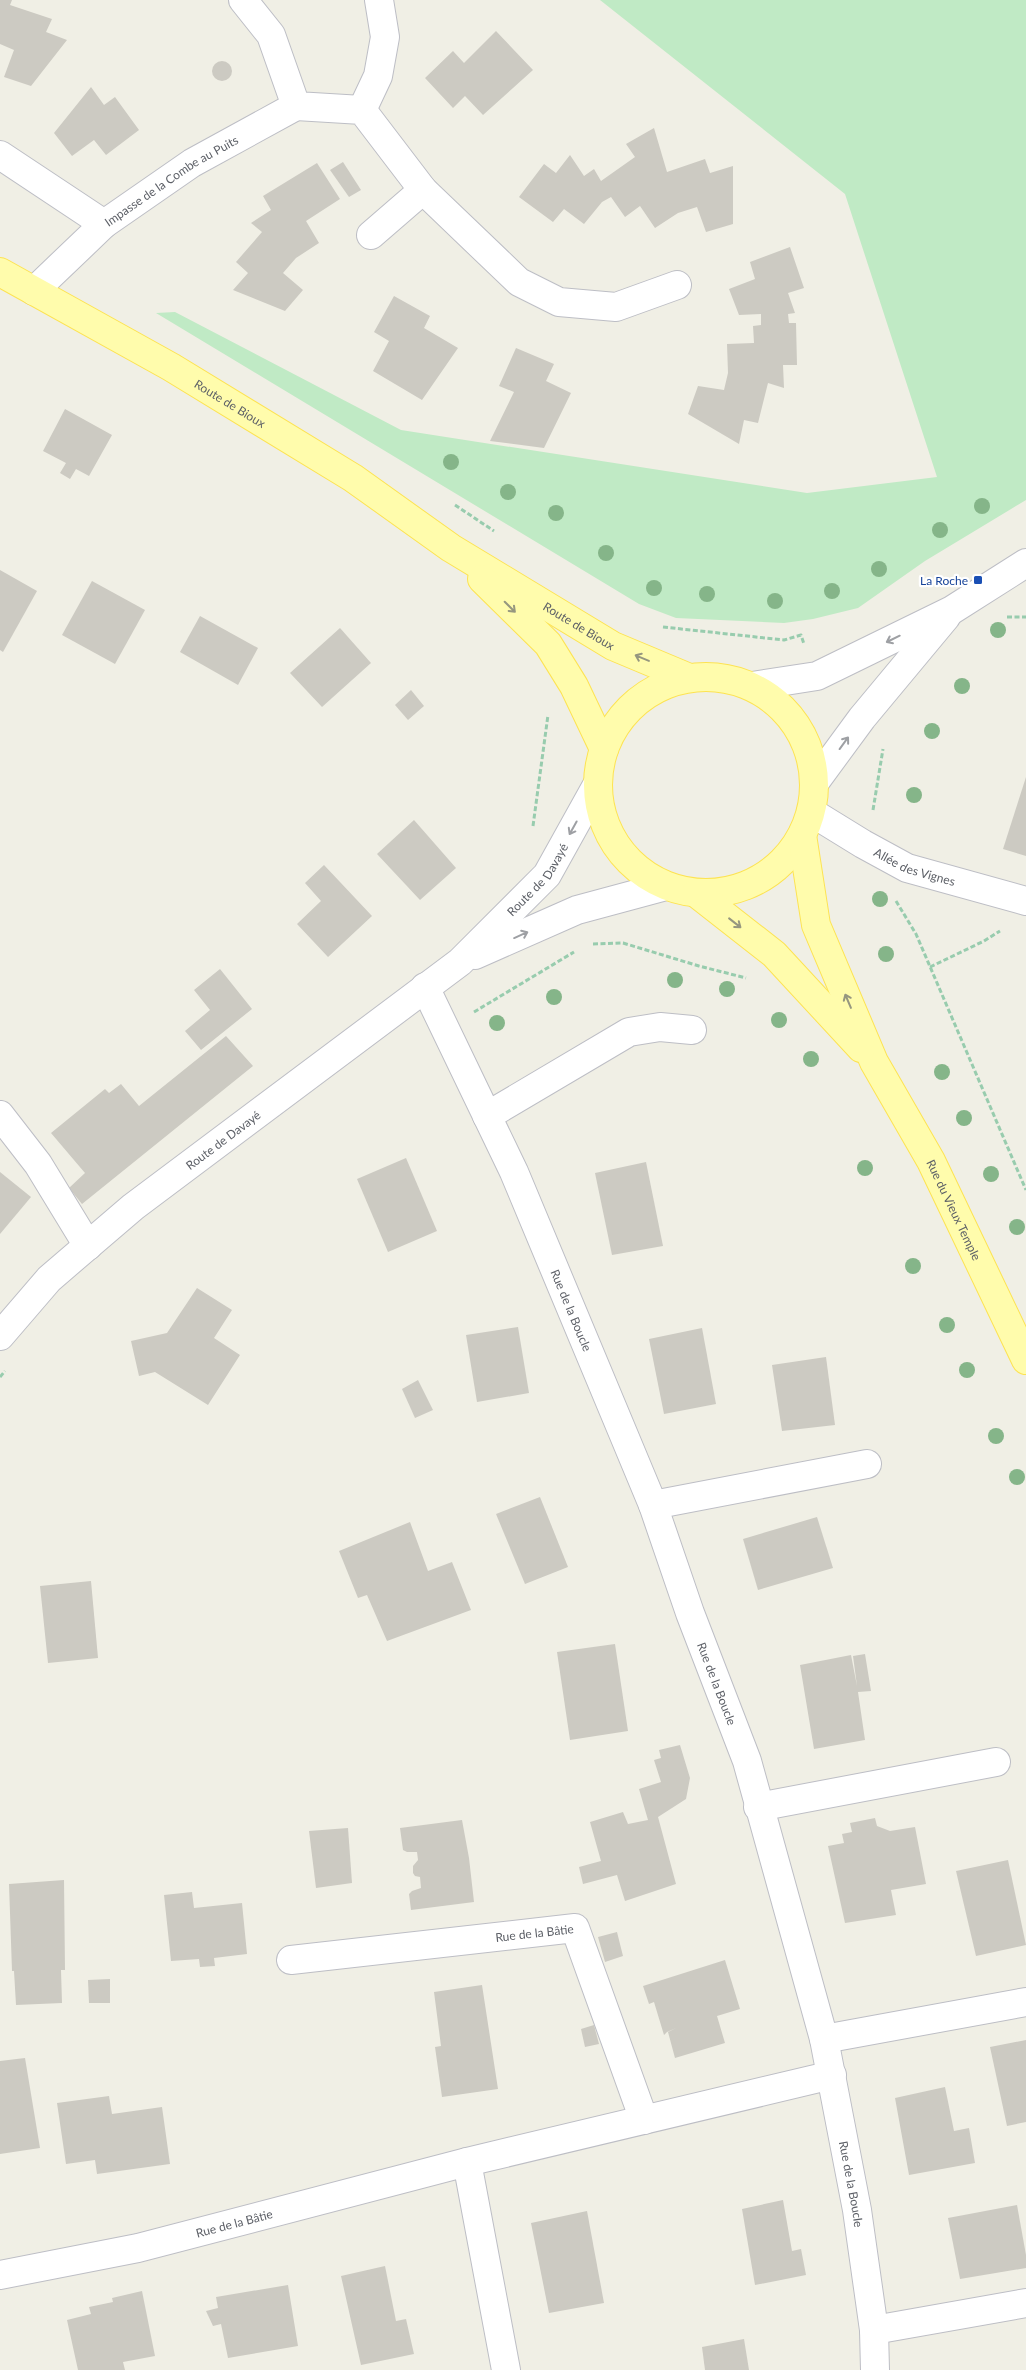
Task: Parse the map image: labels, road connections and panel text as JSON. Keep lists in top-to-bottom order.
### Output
{
  "streets": {
    "main road": ["Route de Bioux", "Rue du Vieux Temple"],
    "street": [
      "Impasse de la Combe au Puits",
      "Allée des Vignes",
      "Route de Davayé",
      "Rue de la Boucle",
      "Rue de la Bâtie"
    ]
  },
  "crossings": [
    ["Impasse de la Combe au Puits", "Route de Bioux"],
    ["Allée des Vignes", "Rue du Vieux Temple"],
    ["Route de Davayé", "Rue de la Boucle"],
    ["Rue de la Boucle", "Rue de la Bâtie"]
  ],
  "places": {
    "transit": ["La Roche"]
  }
}
